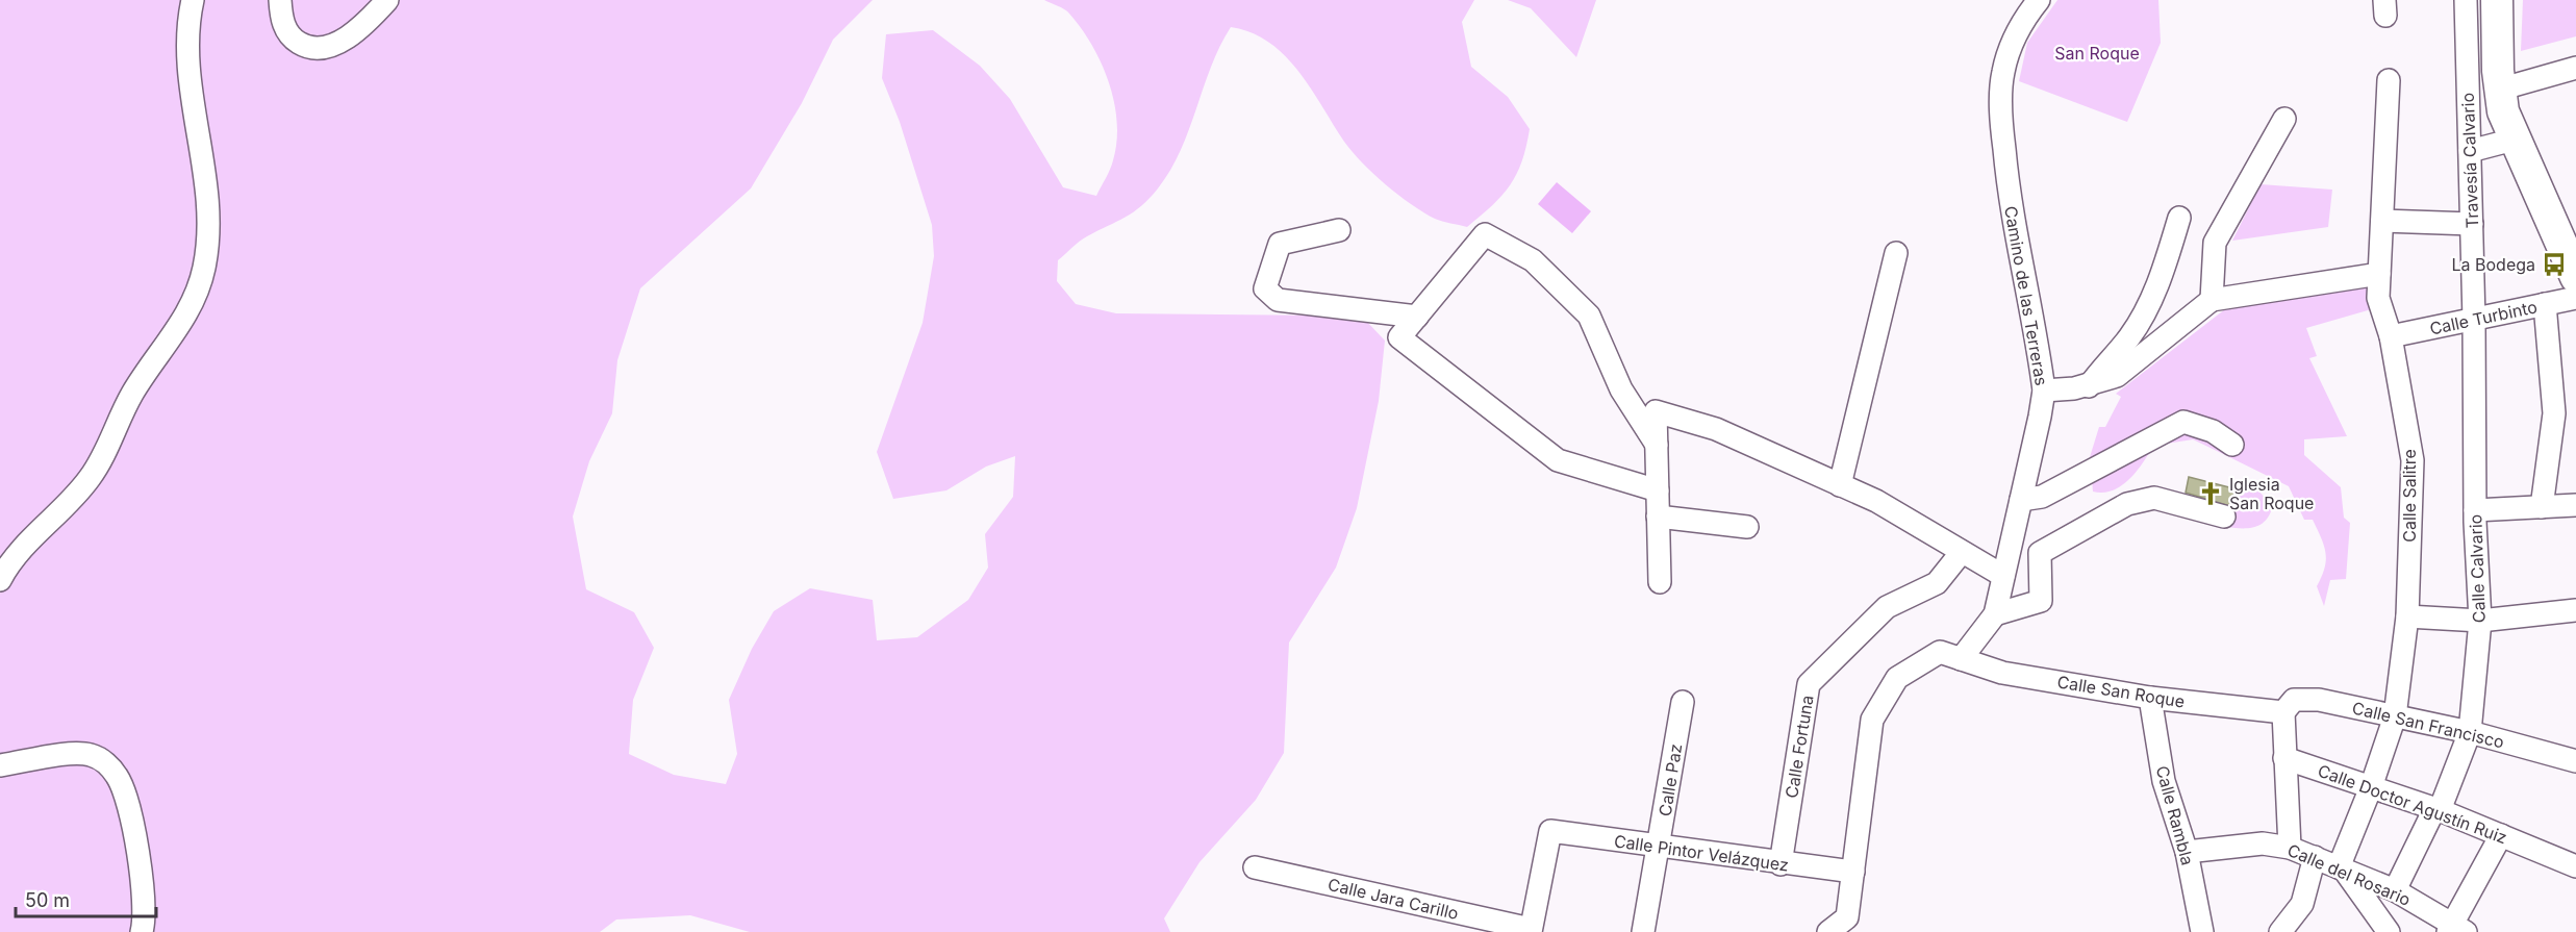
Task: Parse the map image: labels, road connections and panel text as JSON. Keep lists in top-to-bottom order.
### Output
{
  "streets": {
    "street": [
      "Travesía Calvario",
      "Camino de las Terreras",
      "Calle Turbinto",
      "Calle Salitre",
      "Calle Calvario",
      "Calle San Roque",
      "Calle San Francisco",
      "Calle Fortuna",
      "Calle Paz",
      "Calle Doctor Agustín Ruiz",
      "Calle Rambla",
      "Calle Pintor Velázquez",
      "Calle del Rosario",
      "Calle Jara Carillo"
    ]
  },
  "crossings": [
    ["Travesía Calvario", "Calle Turbinto"],
    ["Travesía Calvario", "Calle Calvario"],
    ["Camino de las Terreras", "Calle San Roque"],
    ["Calle Turbinto", "Calle Salitre"],
    ["Calle Turbinto", "Calle Calvario"],
    ["Calle Salitre", "Calle San Francisco"],
    ["Calle Salitre", "Calle Doctor Agustín Ruiz"],
    ["Calle Salitre", "Calle del Rosario"],
    ["Calle Calvario", "Calle San Francisco"],
    ["Calle Calvario", "Calle Doctor Agustín Ruiz"],
    ["Calle Calvario", "Calle del Rosario"],
    ["Calle San Roque", "Calle San Francisco"],
    ["Calle San Roque", "Calle Rambla"],
    ["Calle San Roque", "Calle Pintor Velázquez"],
    ["Calle Fortuna", "Calle Pintor Velázquez"],
    ["Calle Paz", "Calle Pintor Velázquez"],
    ["Calle Rambla", "Calle del Rosario"],
    ["Calle Pintor Velázquez", "Calle Jara Carillo"]
  ],
  "parks": ["San Roque"],
  "places": {
    "bus stop": ["La Bodega"],
    "church": ["Iglesia San Roque"]
  },
  "scale_bar": "50 m"
}
